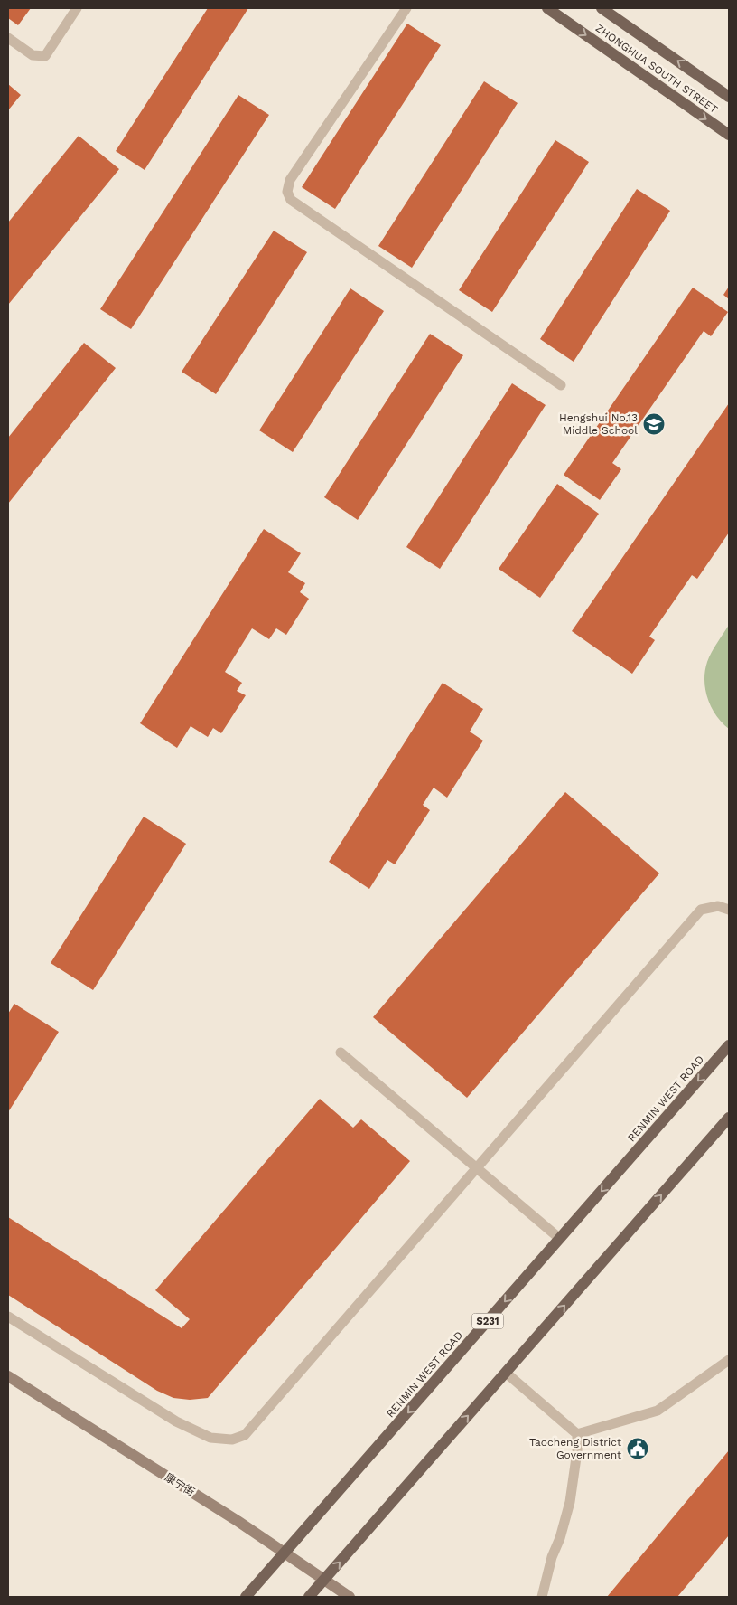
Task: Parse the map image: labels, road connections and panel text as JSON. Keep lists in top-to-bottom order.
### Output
{
  "streets": {
    "main road": ["ZHONGHUA SOUTH STREET", "RENMIN WEST ROAD", "S231"],
    "street": ["康宁街"]
  },
  "crossings": [
    ["RENMIN WEST ROAD", "康宁街"]
  ],
  "places": {
    "school or university": ["Hengshui No.13 Middle School"],
    "public building": ["Taocheng District Government"]
  }
}
